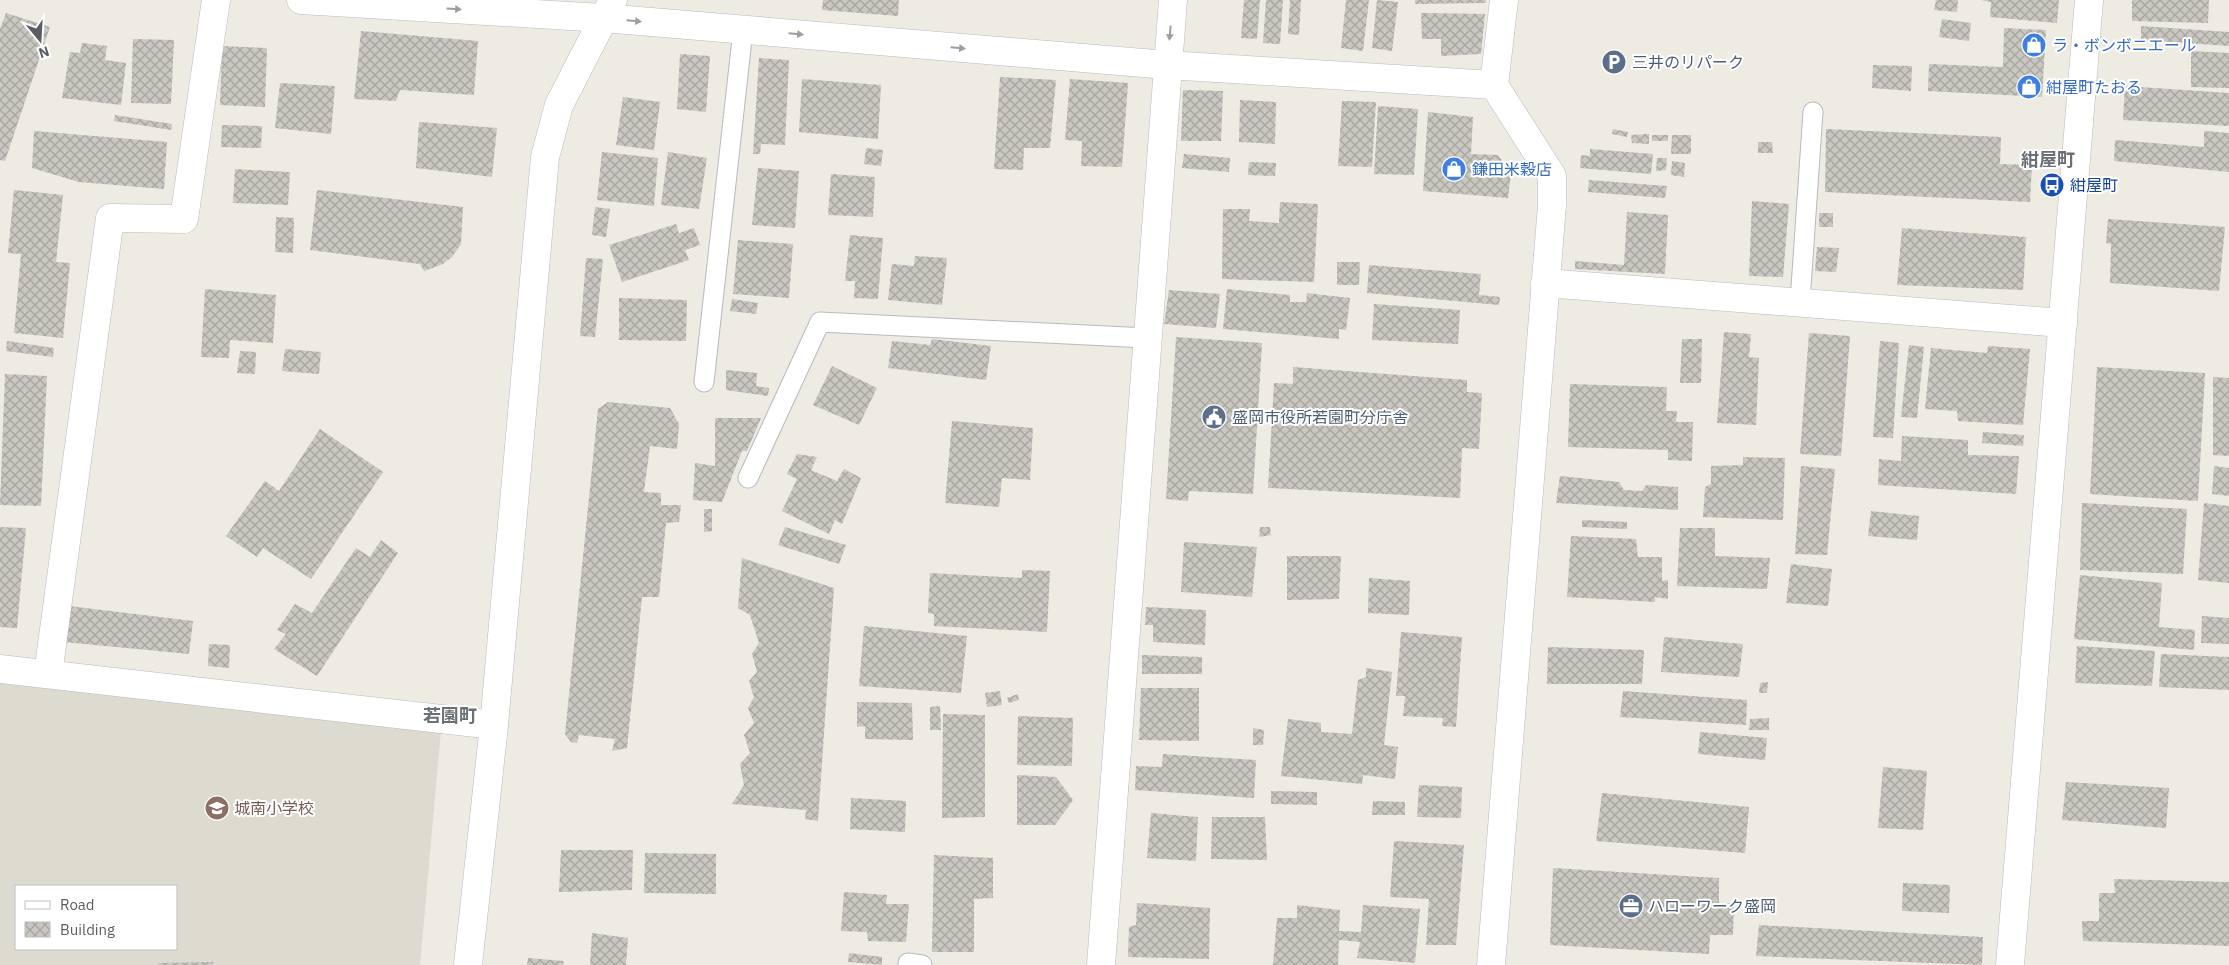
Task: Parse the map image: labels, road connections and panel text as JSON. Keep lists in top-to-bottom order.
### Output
{
  "districts": ["紺屋町", "若園町"],
  "places": {
    "shop": ["ラ・ボンボニエール", "紺屋町たおる", "鎌田米穀店"],
    "parking": ["三井のリパーク"],
    "bus stop": ["紺屋町"],
    "public building": ["盛岡市役所若園町分庁舎"],
    "school or university": ["城南小学校"],
    "office": ["ハローワーク盛岡"]
  },
  "legend": ["Road", "Building"],
  "north": "bottom"
}
